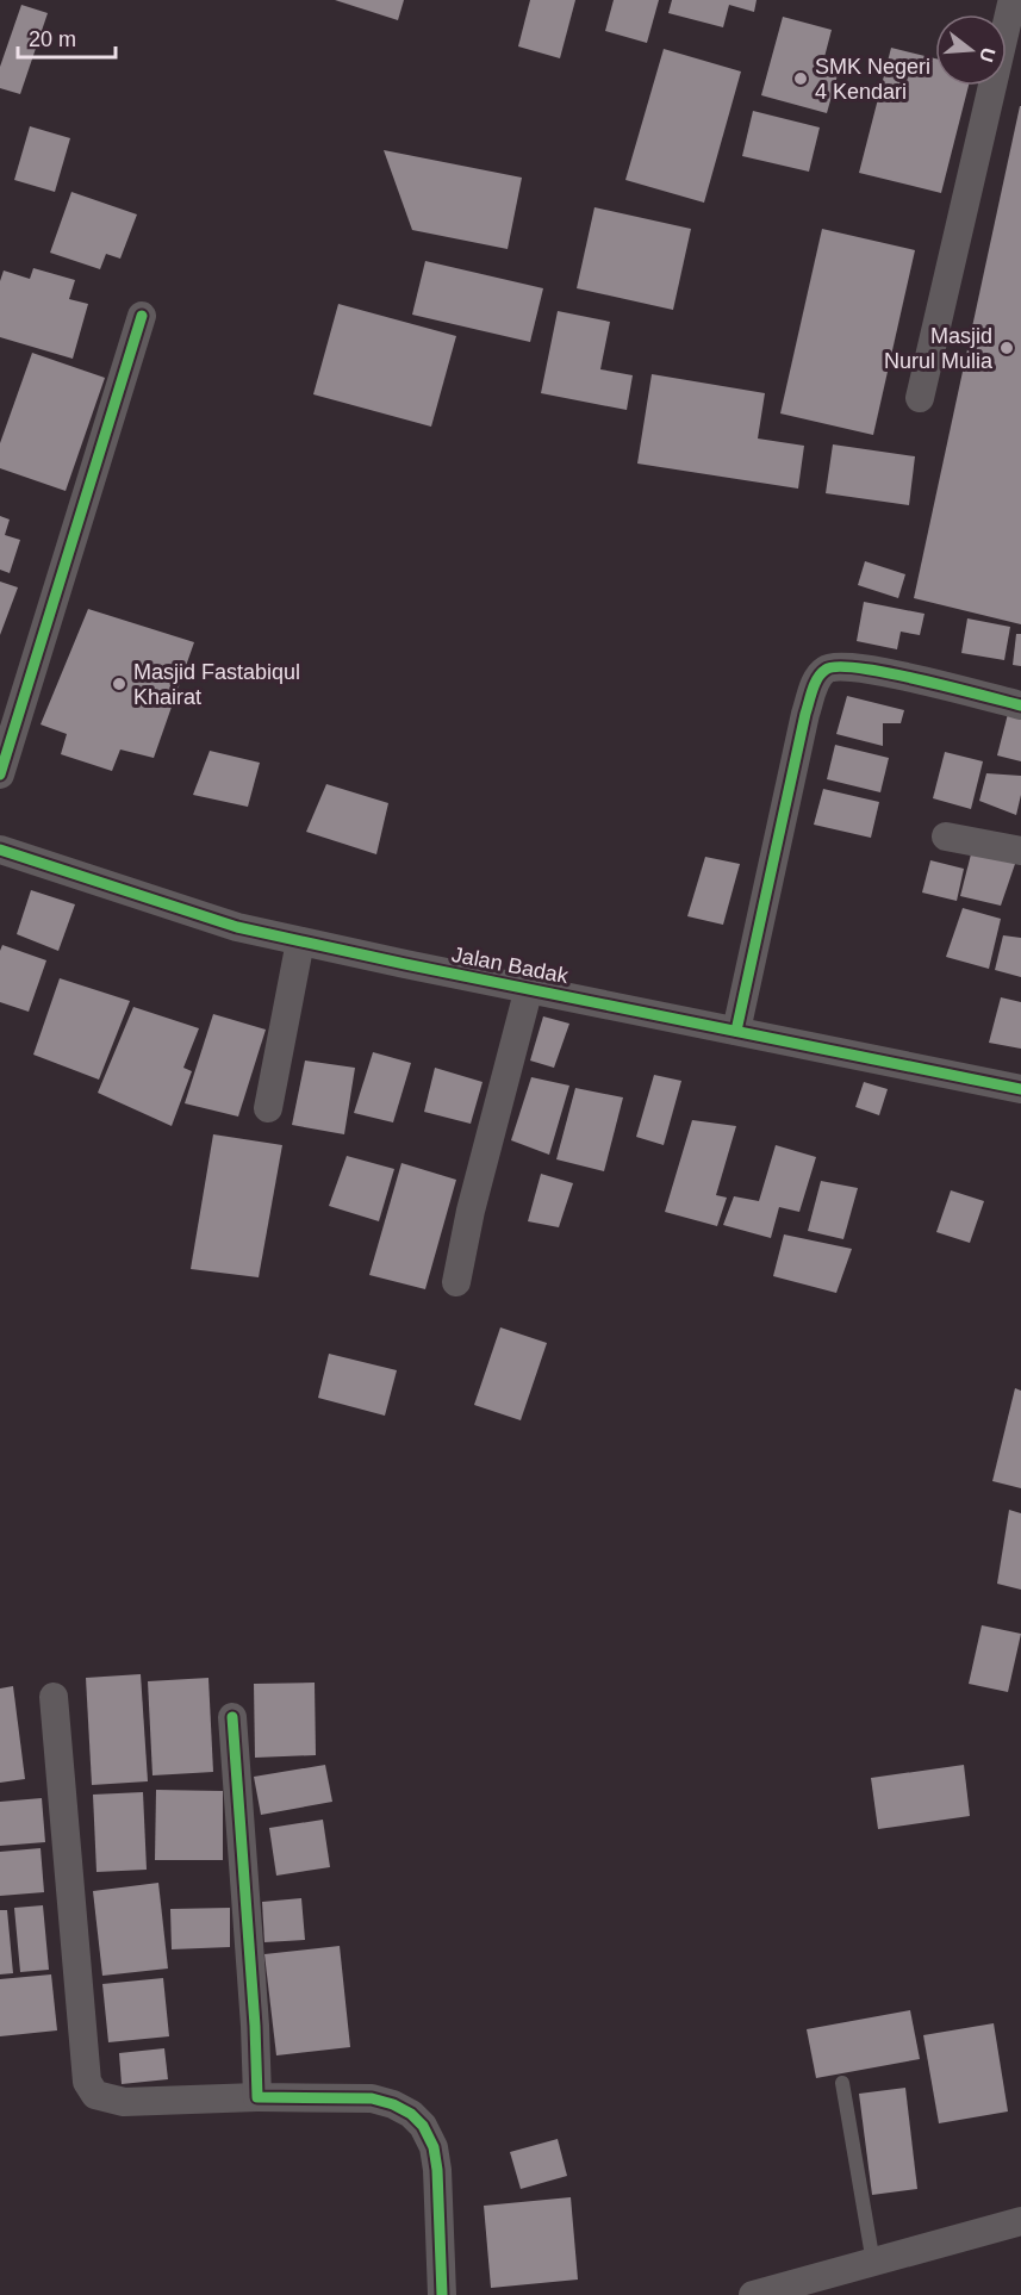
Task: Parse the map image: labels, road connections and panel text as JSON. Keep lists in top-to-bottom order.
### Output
{
  "streets": {
    "street": ["Jalan Badak"]
  },
  "places": ["SMK Negeri 4 Kendari", "Masjid Nurul Mulia", "Masjid Fastabiqul Khairat"],
  "scale_bar": "20 m",
  "north": "right"
}
